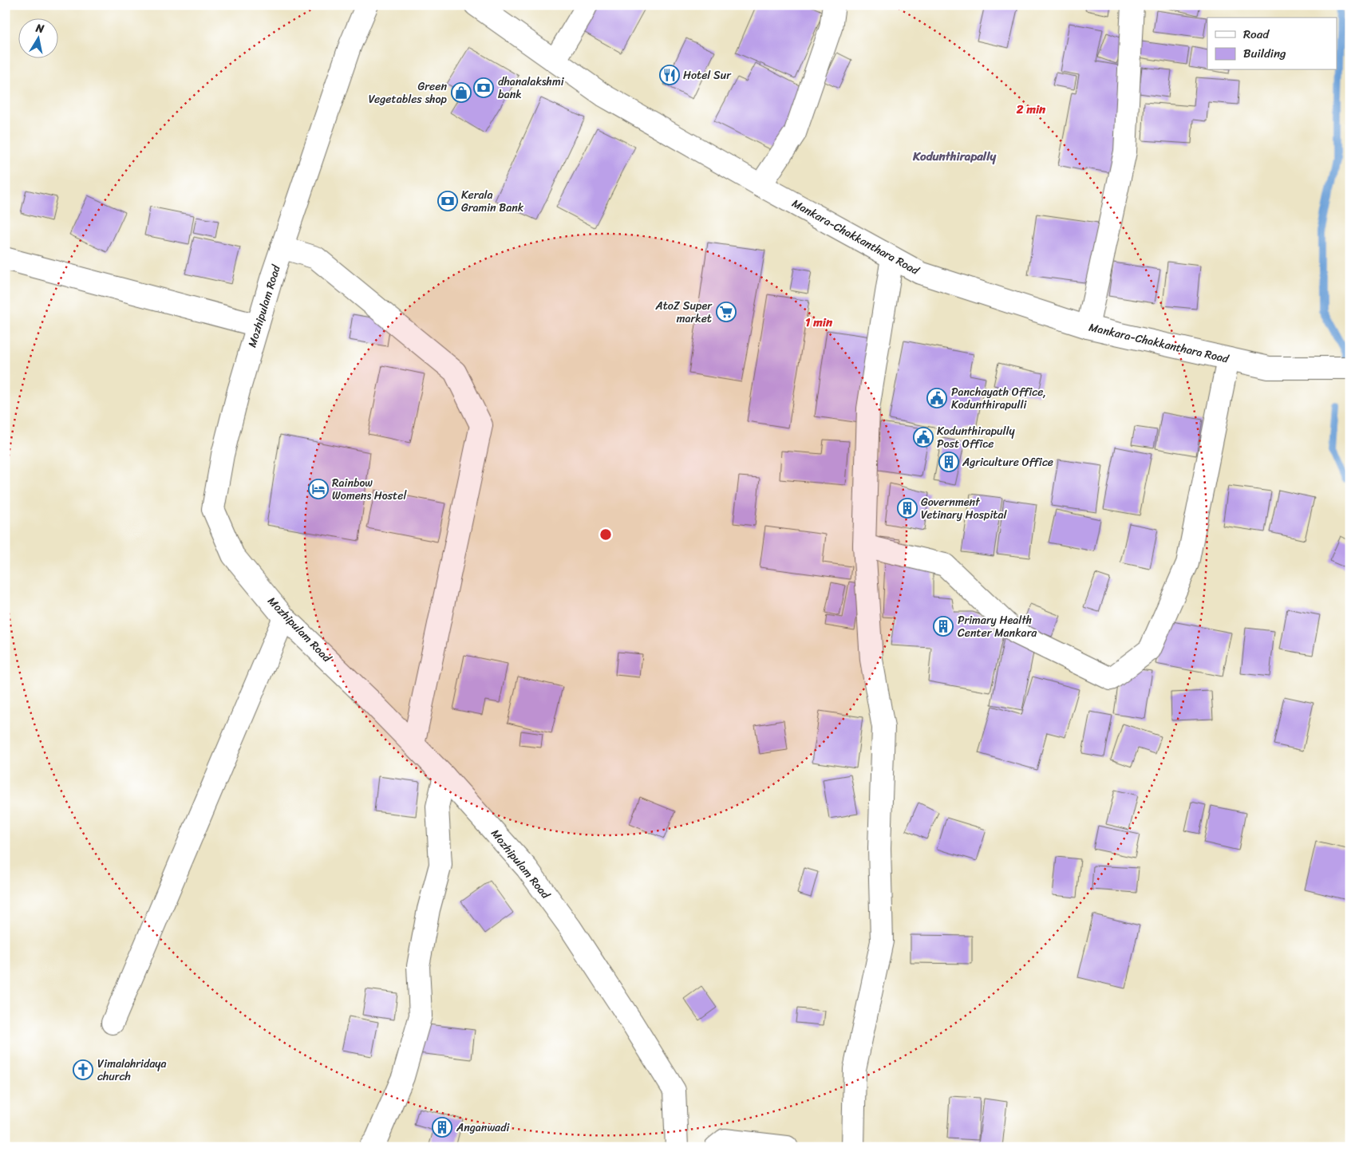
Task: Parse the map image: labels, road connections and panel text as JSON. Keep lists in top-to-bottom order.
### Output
{
  "streets": {
    "street": ["Mankara-Chakkanthara Road", "Mozhipulam Road"]
  },
  "districts": ["Kodunthirapally"],
  "places": {
    "restaurant": ["Hotel Sur"],
    "bank": ["dhanalakshmi bank", "Kerala Gramin Bank"],
    "shop": ["Green Vegetables shop"],
    "supermarket": ["AtoZ Super market"],
    "public building": ["Panchayath Office, Kodunthirapulli", "Kodunthirapully Post Office"],
    "building": [
      "Agriculture Office",
      "Government Vetinary Hospital",
      "Primary Health Center Mankara",
      "Anganwadi"
    ],
    "hotel": ["Rainbow Womens Hostel"],
    "church": ["Vimalahridaya church"]
  },
  "legend": ["Road", "Building"],
  "north": "top",
  "rings": ["2 min", "1 min"]
}
